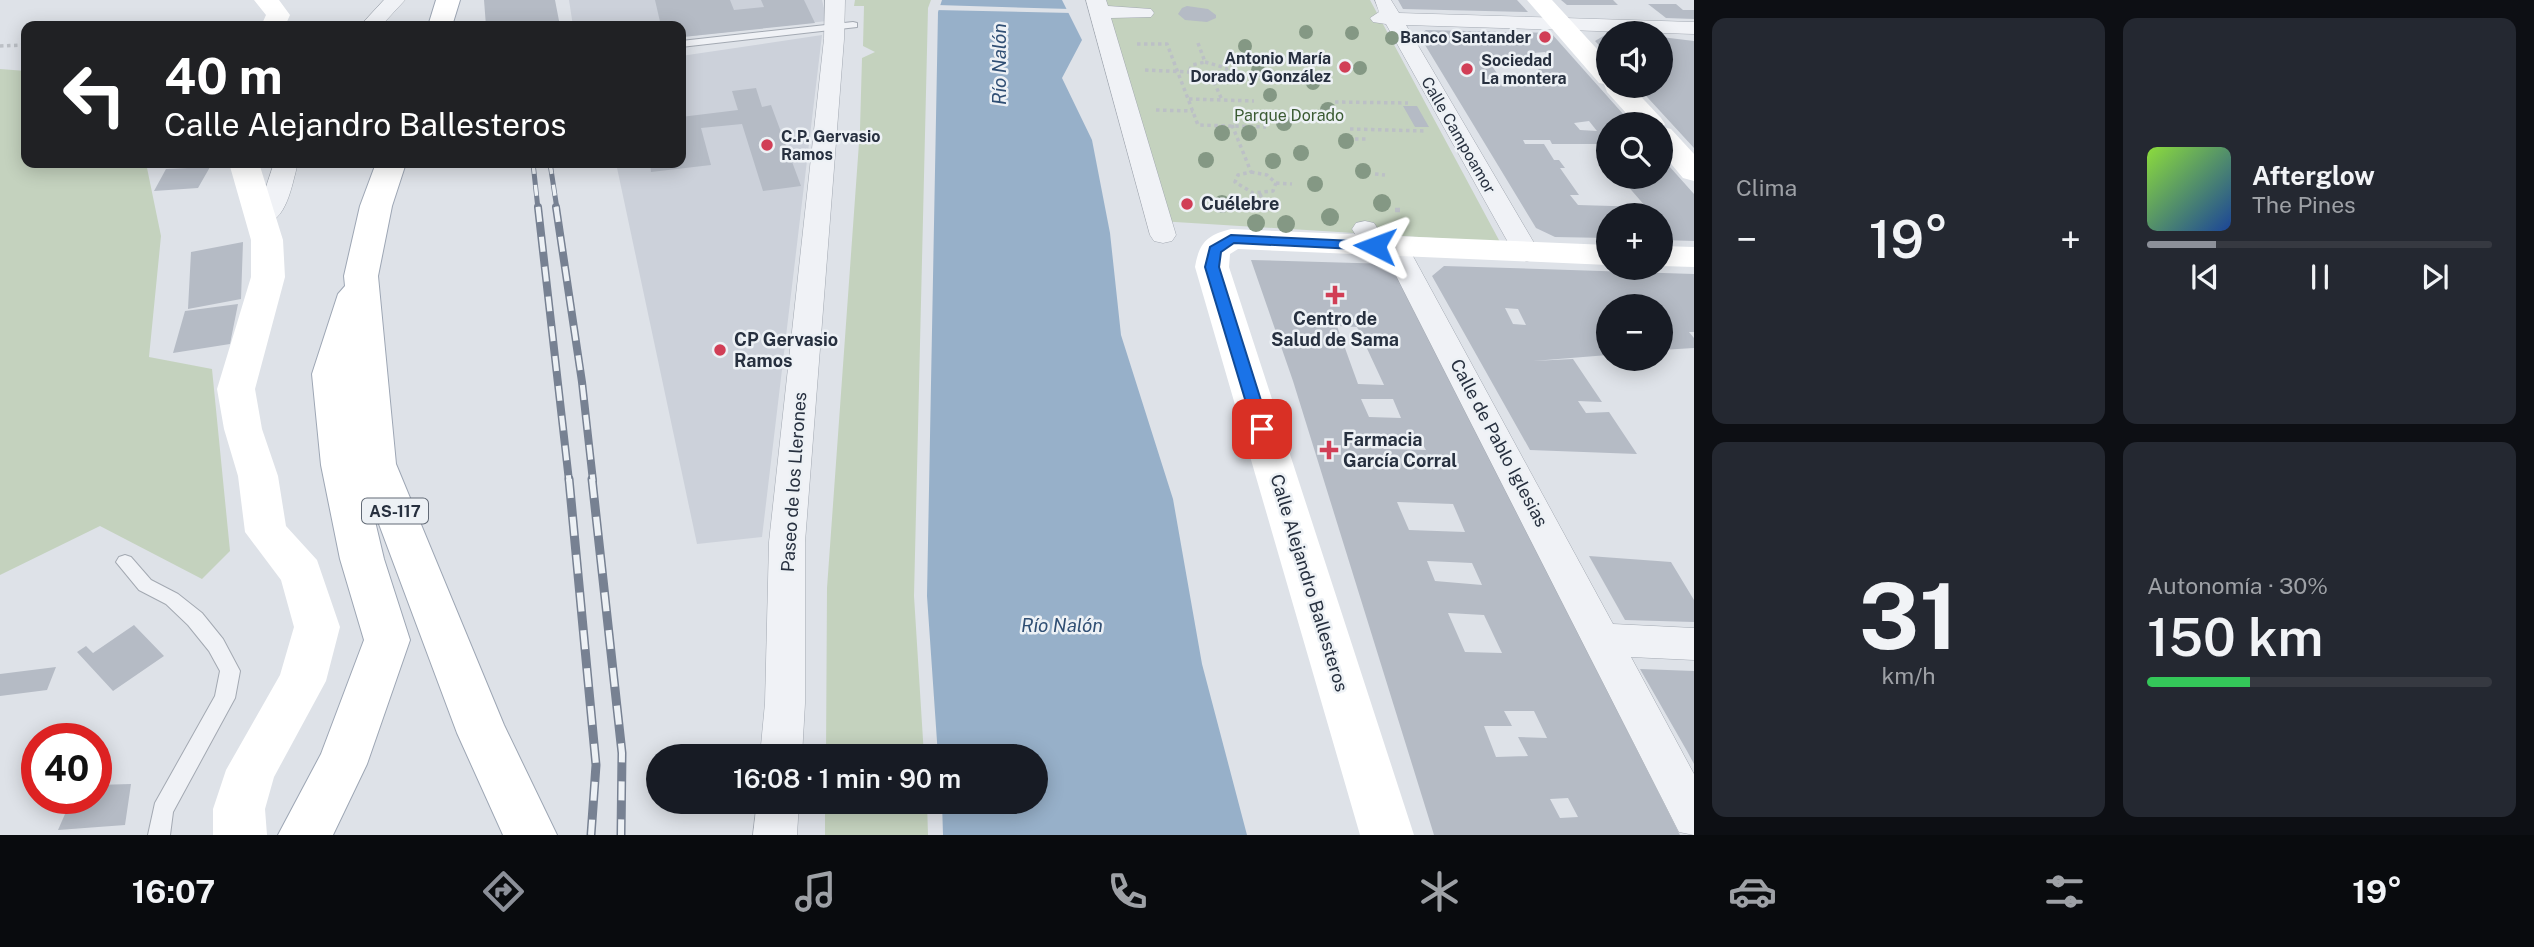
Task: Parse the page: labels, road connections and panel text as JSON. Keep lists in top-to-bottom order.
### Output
{
  "streets": {
    "street": [
      "Calle Campoamor",
      "Calle de Pablo Iglesias",
      "Paseo de los Llerones",
      "AS-117",
      "Calle Alejandro Ballesteros"
    ]
  },
  "crossings": [
    ["Calle de Pablo Iglesias", "Calle Alejandro Ballesteros"]
  ],
  "water": ["Río Nalón"],
  "parks": ["Parque Dorado"],
  "places": {
    "other": [
      "Banco Santander",
      "Antonio María Dorado y González",
      "Sociedad La montera",
      "C.P. Gervasio Ramos",
      "Cuélebre",
      "CP Gervasio Ramos"
    ],
    "health": ["Centro de Salud de Sama", "Farmacia García Corral"]
  },
  "page": {
    "tile": [
      "Clima",
      ["31", "km/h"],
      ["Autonomía · 30%", "150 km"]
    ],
    "map_buttons": ["+", "−"],
    "turn": ["40 m", "Calle Alejandro Ballesteros"],
    "song": ["Afterglow", "The Pines"],
    "heat": ["−", "19°", "+"],
    "limit": "40",
    "trip": "16:08 · 1 min · 90 m",
    "tabs": ["16:07", "19°"]
  }
}
